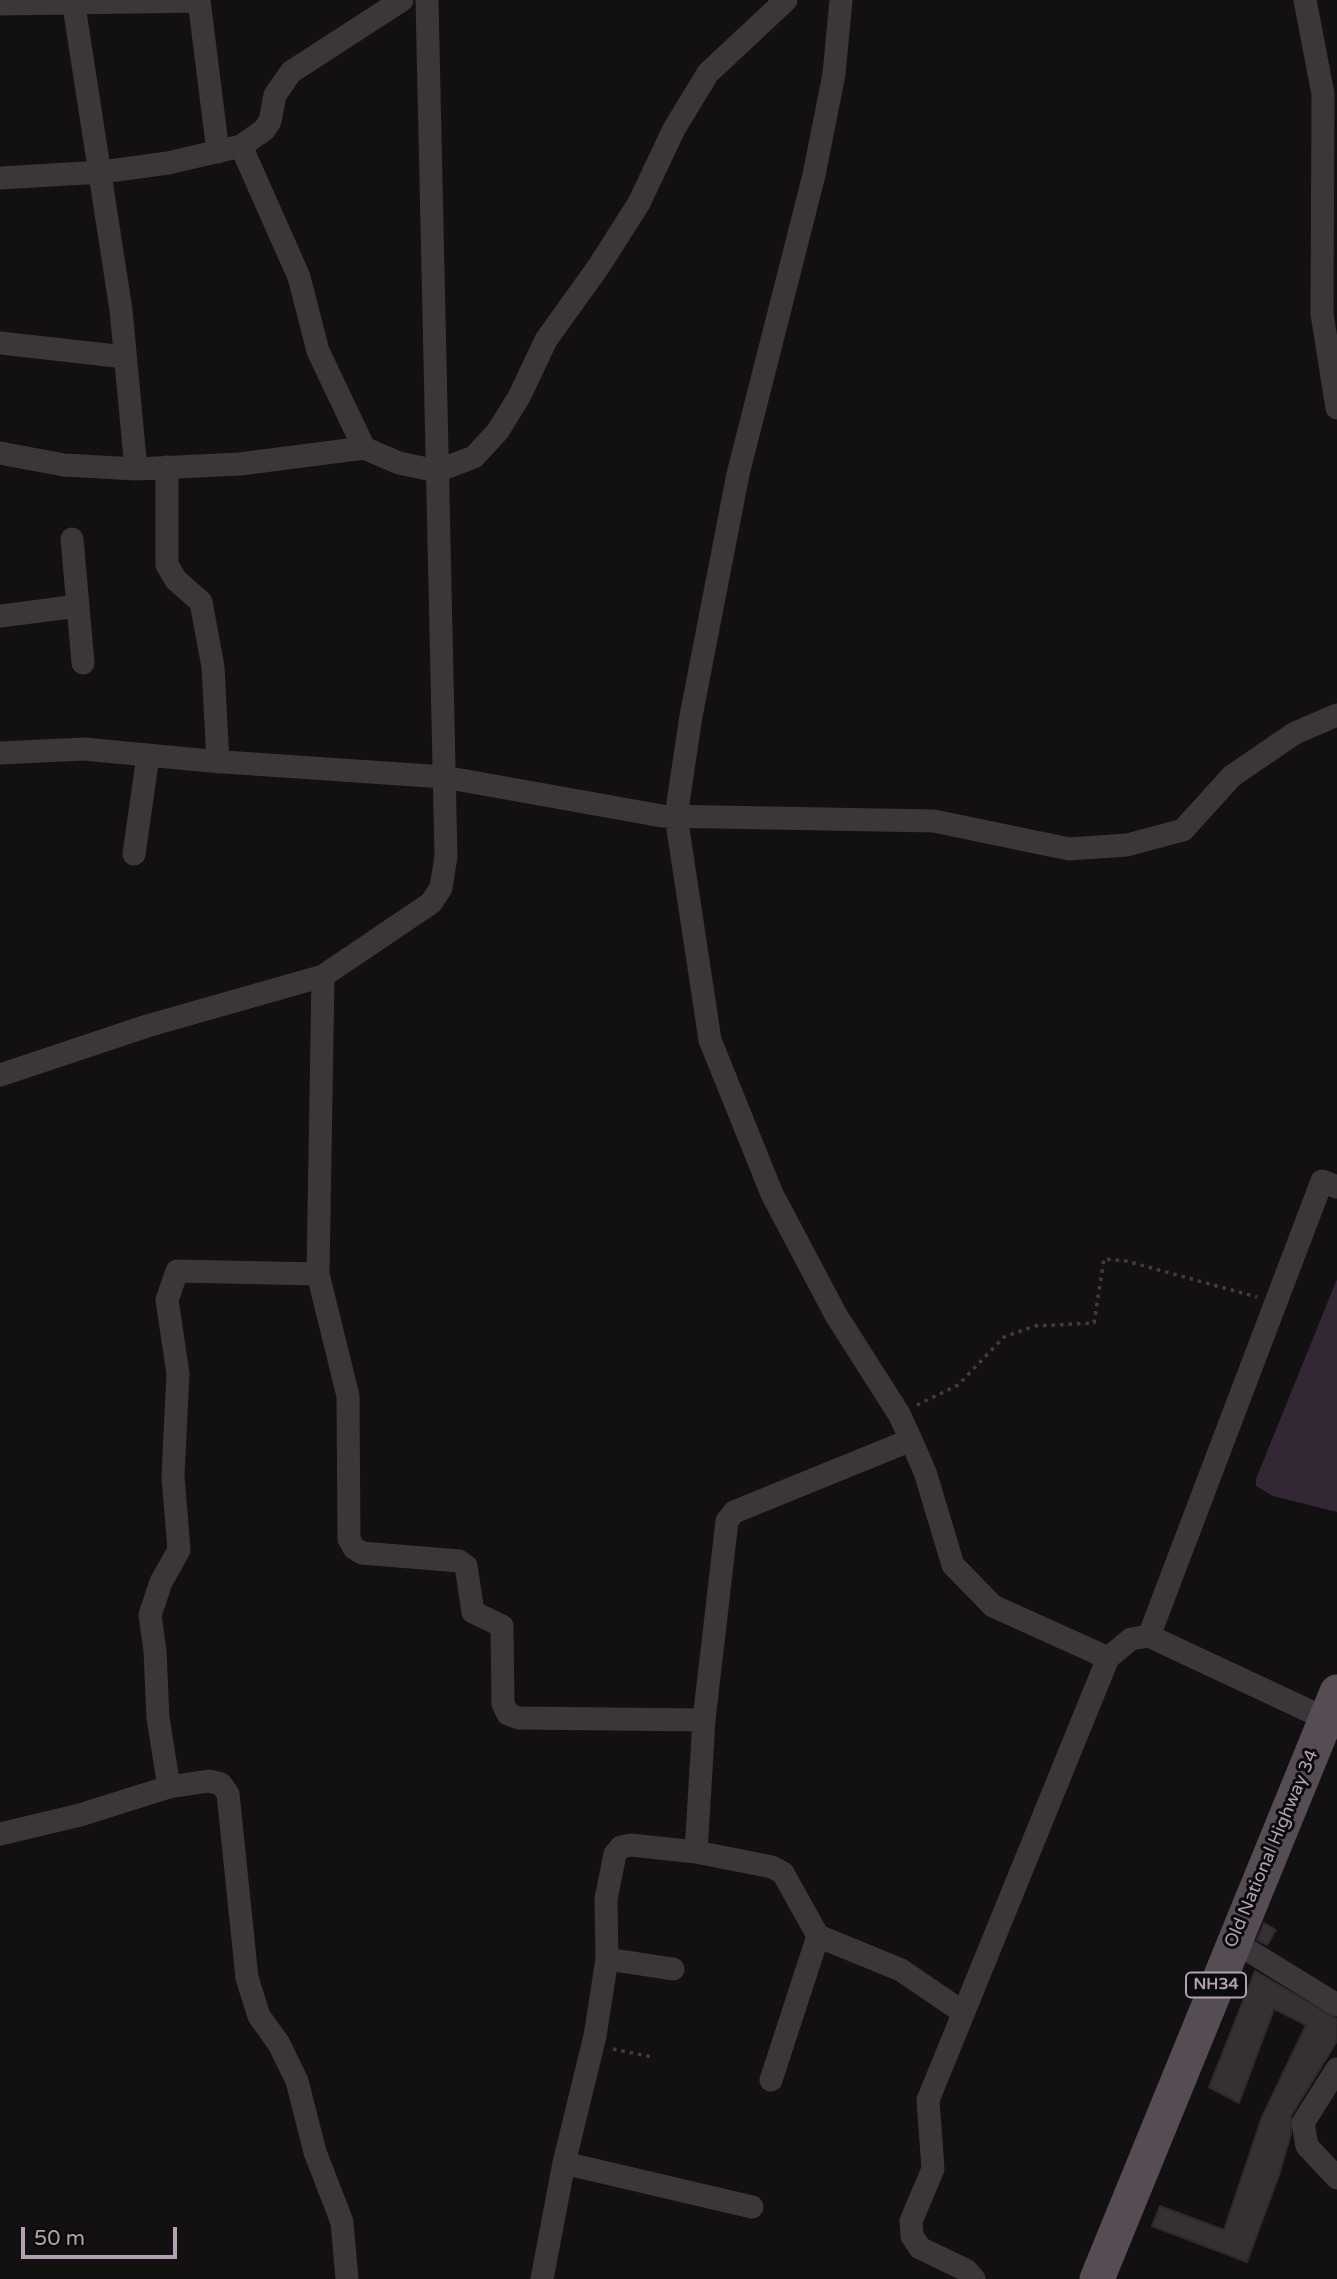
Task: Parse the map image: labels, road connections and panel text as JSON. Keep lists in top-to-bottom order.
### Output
{
  "streets": {
    "main road": ["Old National Highway 34", "NH34"]
  },
  "scale_bar": "50 m"
}
